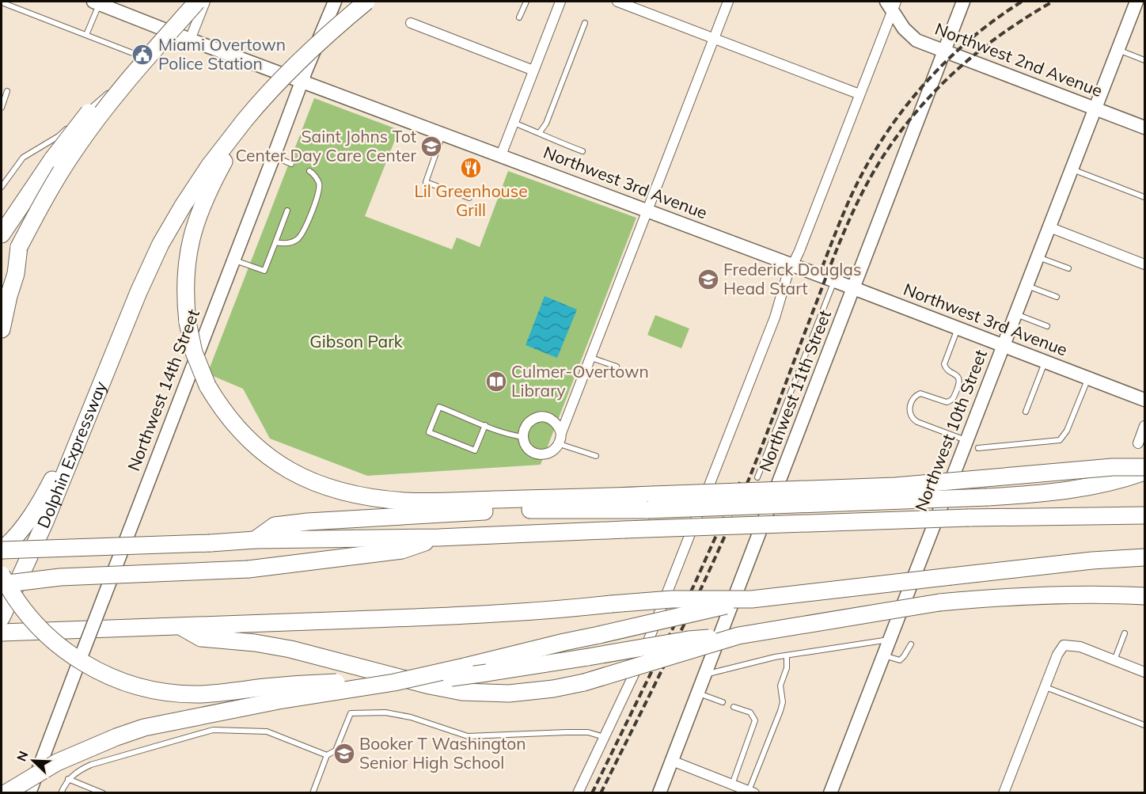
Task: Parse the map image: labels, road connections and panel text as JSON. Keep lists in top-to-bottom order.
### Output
{
  "streets": {
    "highway": ["Dolphin Expressway"],
    "street": [
      "Northwest 2nd Avenue",
      "Northwest 3rd Avenue",
      "Northwest 14th Street",
      "Northwest 11th Street",
      "Northwest 10th Street"
    ]
  },
  "crossings": [
    ["Northwest 2nd Avenue", "Northwest 11th Street"],
    ["Northwest 2nd Avenue", "Northwest 10th Street"],
    ["Northwest 3rd Avenue", "Northwest 14th Street"],
    ["Northwest 3rd Avenue", "Northwest 11th Street"],
    ["Northwest 3rd Avenue", "Northwest 10th Street"]
  ],
  "parks": ["Gibson Park"],
  "places": {
    "public building": ["Miami Overtown Police Station"],
    "school or university": ["Saint Johns Tot Center Day Care Center", "Frederick Douglas Head Start", "Booker T Washington Senior High School"],
    "restaurant": ["Lil Greenhouse Grill"],
    "library": ["Culmer-Overtown Library"]
  },
  "north": "top left"
}
